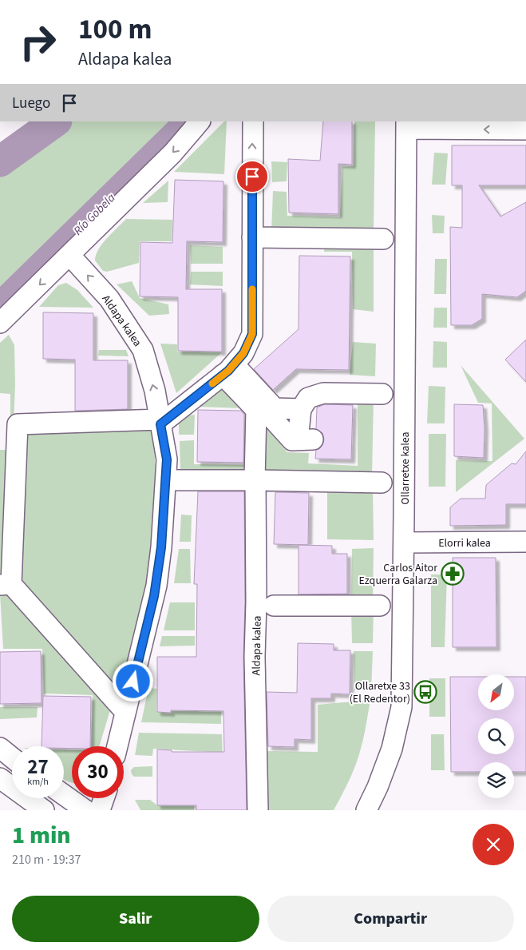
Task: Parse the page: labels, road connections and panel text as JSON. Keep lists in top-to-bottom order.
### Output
{
  "streets": {
    "street": ["Aldapa kalea", "Ollarretxe kalea", "Elorri kalea"]
  },
  "crossings": [
    ["Ollarretxe kalea", "Elorri kalea"]
  ],
  "water": ["Río Gobela"],
  "places": {
    "pharmacy": ["Carlos Aitor Ezquerra Galarza"],
    "bus stop": ["Ollaretxe 33 (El Redentor)"]
  },
  "north": "bottom left",
  "page": {
    "turn": ["100 m", "Aldapa kalea"],
    "then": "Luego",
    "speed": "27 km/h",
    "limit": "30",
    "heading": ["1 min", "210 m · 19:37"],
    "buttons": ["Salir", "Compartir"]
  }
}
